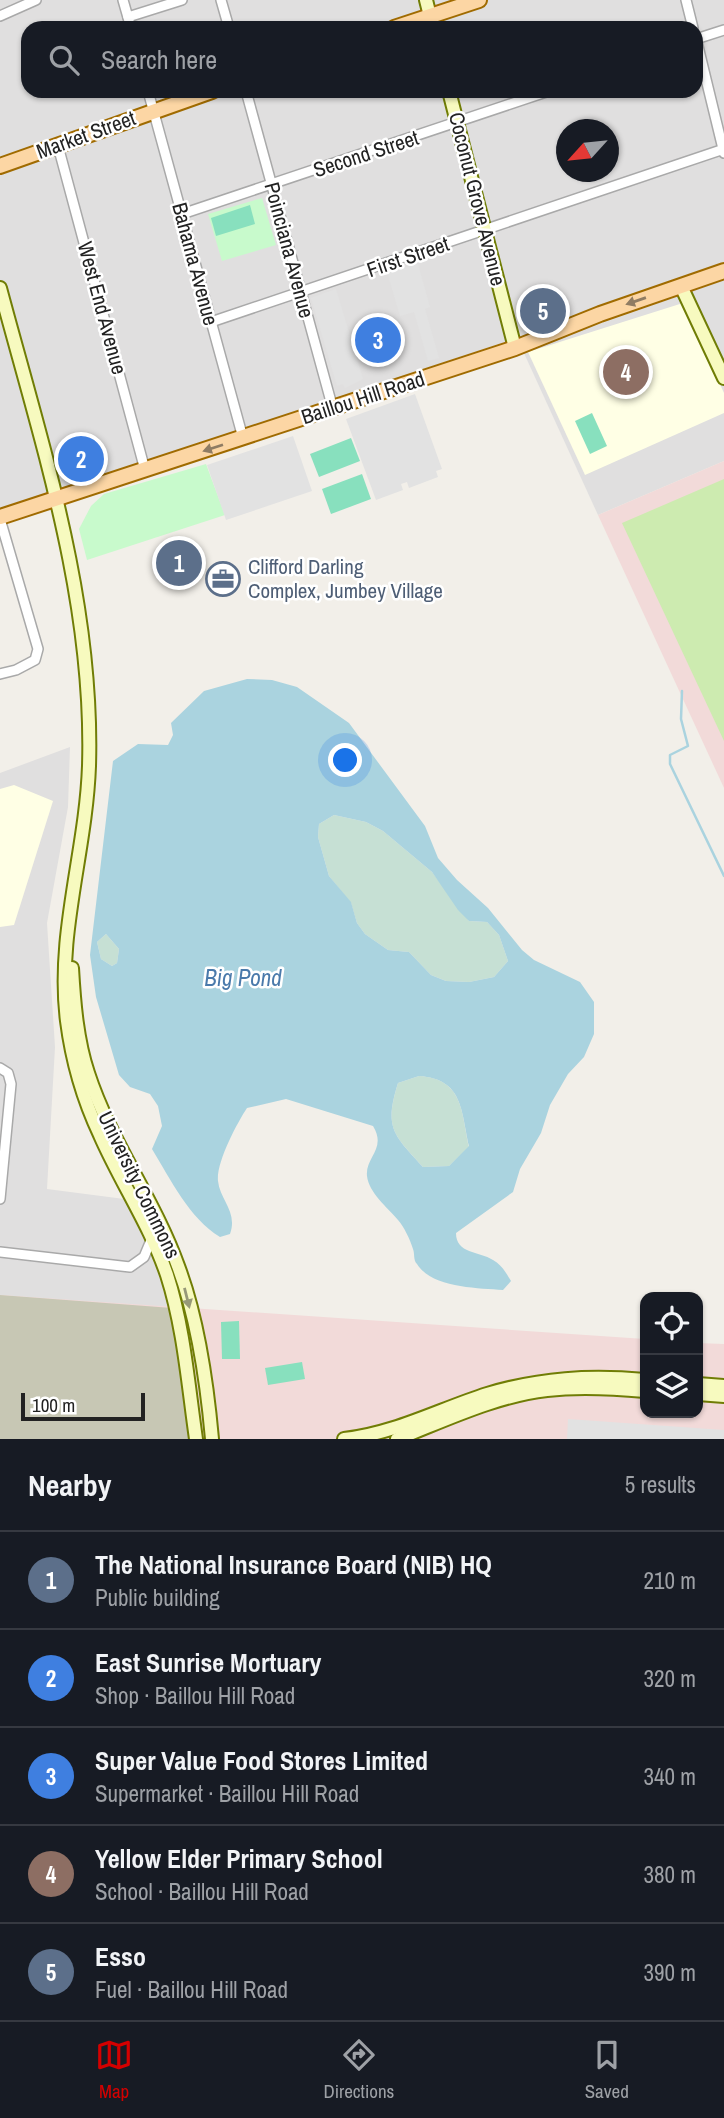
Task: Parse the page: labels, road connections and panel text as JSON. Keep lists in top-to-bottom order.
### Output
{
  "streets": {
    "main road": [
      "Market Street",
      "Coconut Grove Avenue",
      "Baillou Hill Road",
      "University Commons"
    ],
    "street": [
      "Second Street",
      "Poinciana Avenue",
      "First Street",
      "Bahama Avenue",
      "West End Avenue"
    ]
  },
  "crossings": [
    ["Market Street", "Bahama Avenue"],
    ["Market Street", "West End Avenue"],
    ["Second Street", "Coconut Grove Avenue"],
    ["Second Street", "Poinciana Avenue"],
    ["Second Street", "Bahama Avenue"],
    ["Coconut Grove Avenue", "First Street"],
    ["Coconut Grove Avenue", "Baillou Hill Road"],
    ["Poinciana Avenue", "First Street"],
    ["Poinciana Avenue", "Baillou Hill Road"],
    ["First Street", "Bahama Avenue"],
    ["Bahama Avenue", "Baillou Hill Road"],
    ["West End Avenue", "Baillou Hill Road"],
    ["Baillou Hill Road", "University Commons"]
  ],
  "one_way": ["Baillou Hill Road"],
  "water": ["Big Pond"],
  "places": {
    "office": ["Clifford Darling Complex, Jumbey Village"]
  },
  "scale_bar": "100 m",
  "north": "bottom left",
  "page": {
    "search": "Search here",
    "pins": [
      "5",
      "3",
      "4",
      "2",
      "1"
    ],
    "scale": "100 m",
    "heading": ["Nearby", "5 results"],
    "list": [
      {
        "mark": "1",
        "name": "The National Insurance Board (NIB) HQ",
        "note": "Public building",
        "value": "210 m"
      },
      {
        "mark": "2",
        "name": "East Sunrise Mortuary",
        "note": "Shop · Baillou Hill Road",
        "value": "320 m"
      },
      {
        "mark": "3",
        "name": "Super Value Food Stores Limited",
        "note": "Supermarket · Baillou Hill Road",
        "value": "340 m"
      },
      {
        "mark": "4",
        "name": "Yellow Elder Primary School",
        "note": "School · Baillou Hill Road",
        "value": "380 m"
      },
      {
        "mark": "5",
        "name": "Esso",
        "note": "Fuel · Baillou Hill Road",
        "value": "390 m"
      }
    ],
    "nav": ["Map", "Directions", "Saved"]
  }
}
